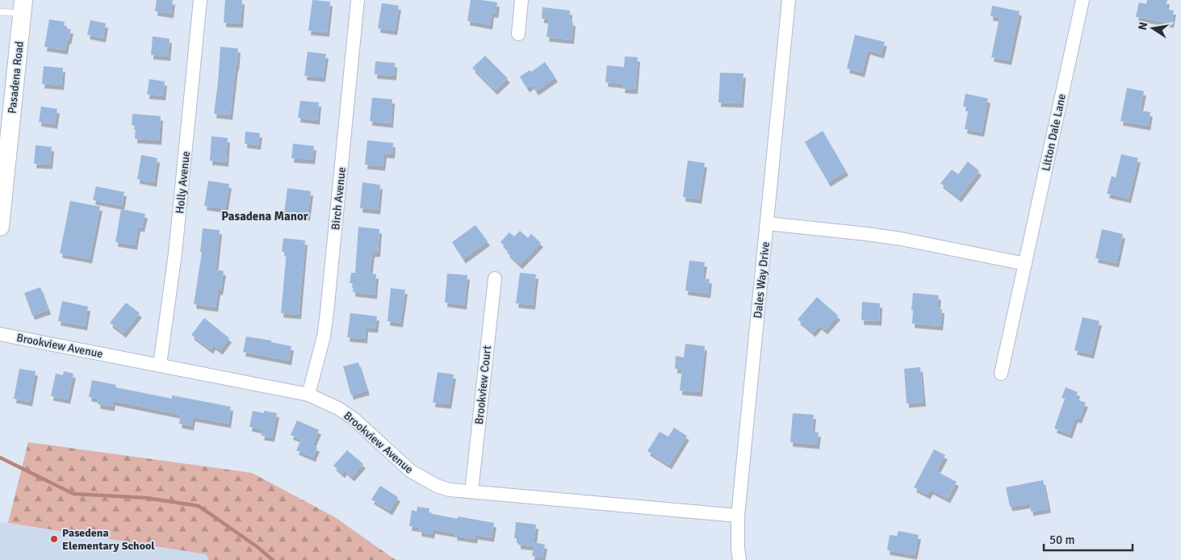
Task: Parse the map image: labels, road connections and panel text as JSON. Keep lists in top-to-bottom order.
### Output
{
  "streets": {
    "main road": ["Pasadena Road"],
    "street": [
      "Litton Dale Lane",
      "Holly Avenue",
      "Birch Avenue",
      "Dales Way Drive",
      "Brookview Avenue",
      "Brookview Court"
    ]
  },
  "crossings": [
    ["Holly Avenue", "Brookview Avenue"],
    ["Birch Avenue", "Brookview Avenue"],
    ["Dales Way Drive", "Brookview Avenue"],
    ["Brookview Avenue", "Brookview Court"]
  ],
  "districts": ["Pasadena Manor"],
  "places": ["Pasedena Elementary School"],
  "scale_bar": "50 m",
  "north": "left"
}
